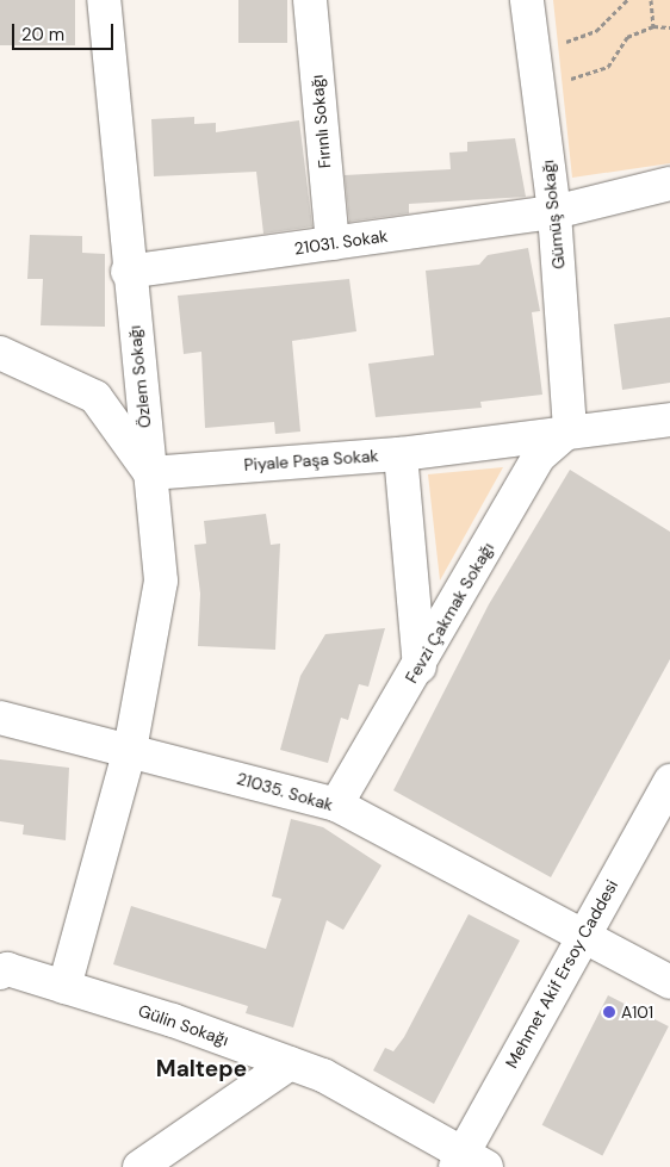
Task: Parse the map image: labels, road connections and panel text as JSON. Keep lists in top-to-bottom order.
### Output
{
  "streets": {
    "street": [
      "Fırınlı Sokağı",
      "Gümüş Sokağı",
      "21031. Sokak",
      "Özlem Sokağı",
      "Piyale Paşa Sokak",
      "Fevzi Çakmak Sokağı",
      "21035. Sokak",
      "Mehmet Akif Ersoy Caddesi",
      "Gülin Sokağı"
    ]
  },
  "crossings": [
    ["Fırınlı Sokağı", "21031. Sokak"],
    ["Gümüş Sokağı", "21031. Sokak"],
    ["Gümüş Sokağı", "Piyale Paşa Sokak"],
    ["Gümüş Sokağı", "Fevzi Çakmak Sokağı"],
    ["21031. Sokak", "Özlem Sokağı"],
    ["Özlem Sokağı", "Piyale Paşa Sokak"],
    ["Özlem Sokağı", "21035. Sokak"],
    ["Özlem Sokağı", "Gülin Sokağı"],
    ["Piyale Paşa Sokak", "Fevzi Çakmak Sokağı"],
    ["Fevzi Çakmak Sokağı", "21035. Sokak"],
    ["21035. Sokak", "Mehmet Akif Ersoy Caddesi"],
    ["Mehmet Akif Ersoy Caddesi", "Gülin Sokağı"]
  ],
  "districts": ["Maltepe"],
  "places": ["A101"],
  "scale_bar": "20 m"
}
